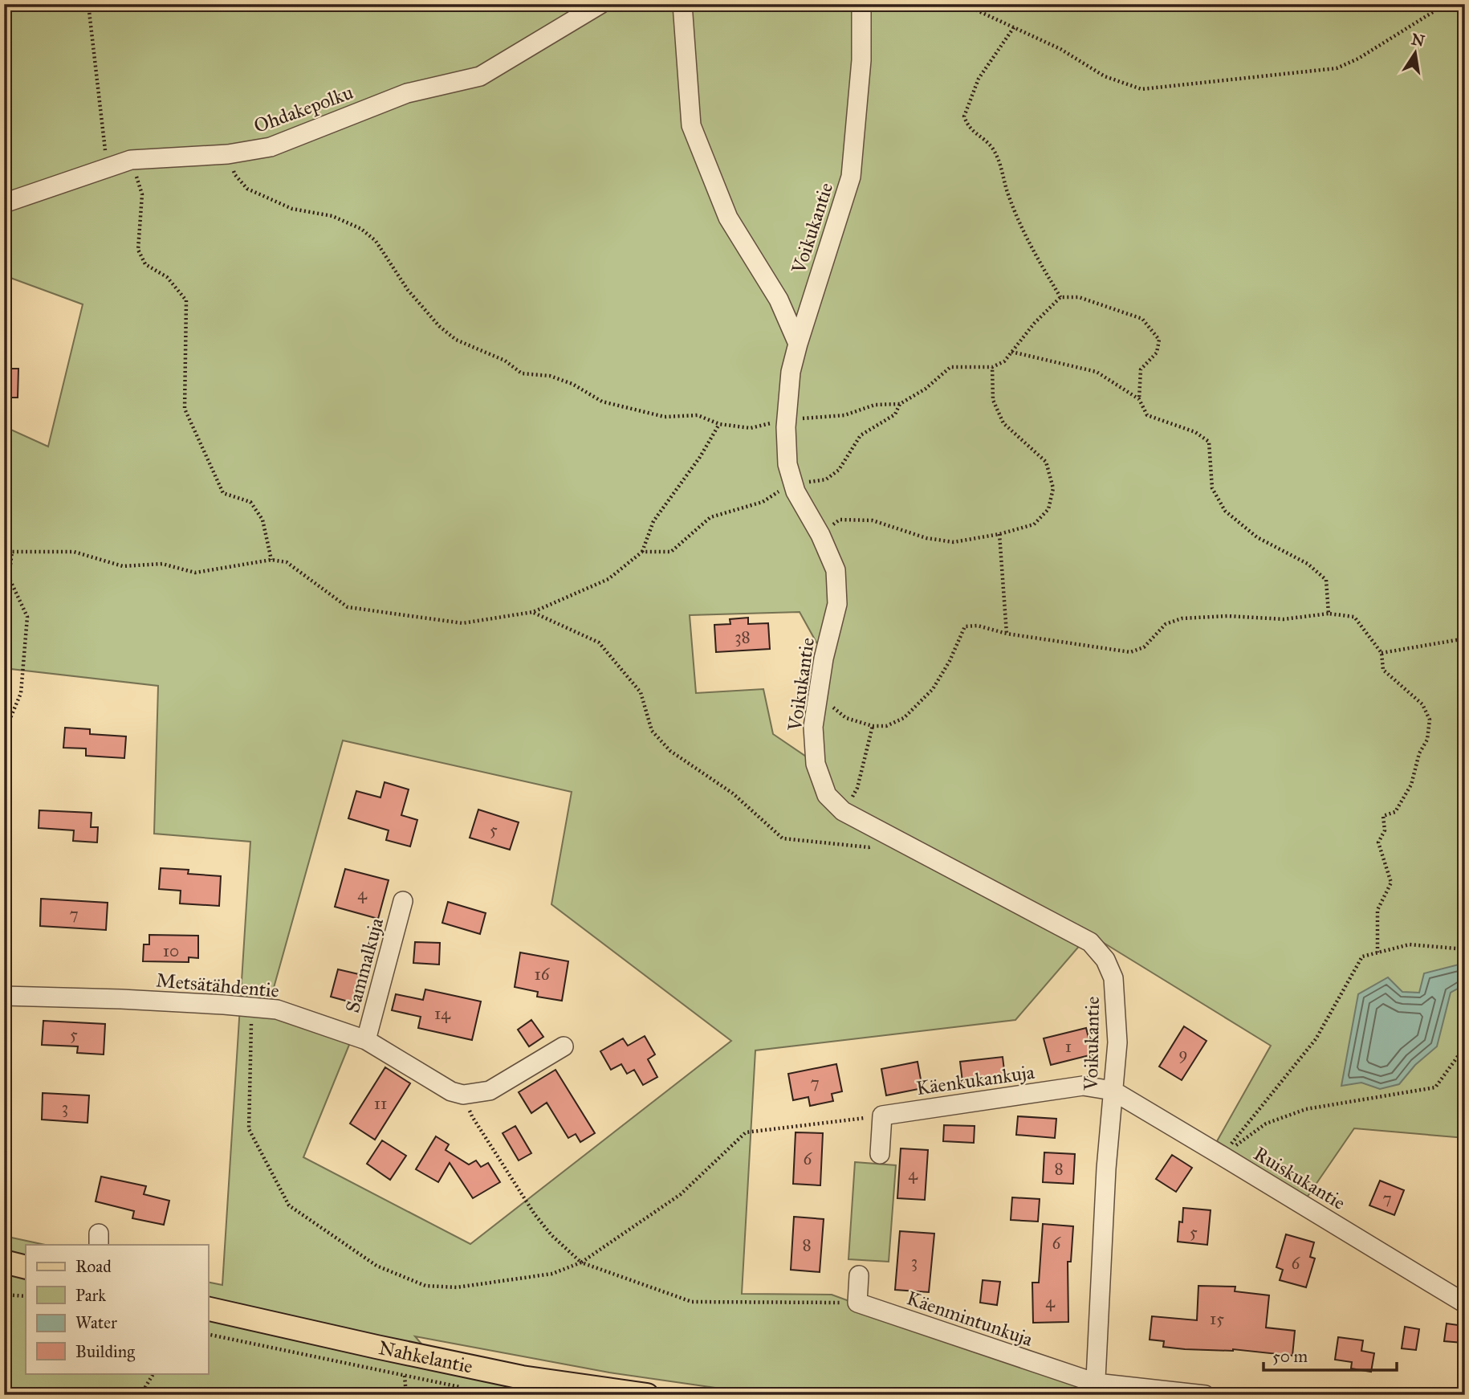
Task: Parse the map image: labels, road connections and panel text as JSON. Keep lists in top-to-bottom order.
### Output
{
  "streets": {
    "main road": ["Nahkelantie"],
    "street": [
      "Ohdakepolku",
      "Voikukantie",
      "Sammalkuja",
      "Metsätähdentie",
      "Käenkukankuja",
      "Ruiskukantie",
      "Käenmintunkuja"
    ]
  },
  "crossings": [
    ["Voikukantie", "Käenkukankuja"],
    ["Voikukantie", "Ruiskukantie"],
    ["Voikukantie", "Käenmintunkuja"],
    ["Sammalkuja", "Metsätähdentie"],
    ["Käenkukankuja", "Ruiskukantie"]
  ],
  "house_numbers": [
    "38",
    "5",
    "4",
    "7",
    "10",
    "16",
    "14",
    "5",
    "1",
    "9",
    "7",
    "11",
    "3",
    "6",
    "8",
    "4",
    "7",
    "5",
    "6",
    "8",
    "3",
    "6",
    "4",
    "15"
  ],
  "legend": [
    "Road",
    "Park",
    "Water",
    "Building"
  ],
  "scale_bar": "50 m",
  "north": "top"
}
